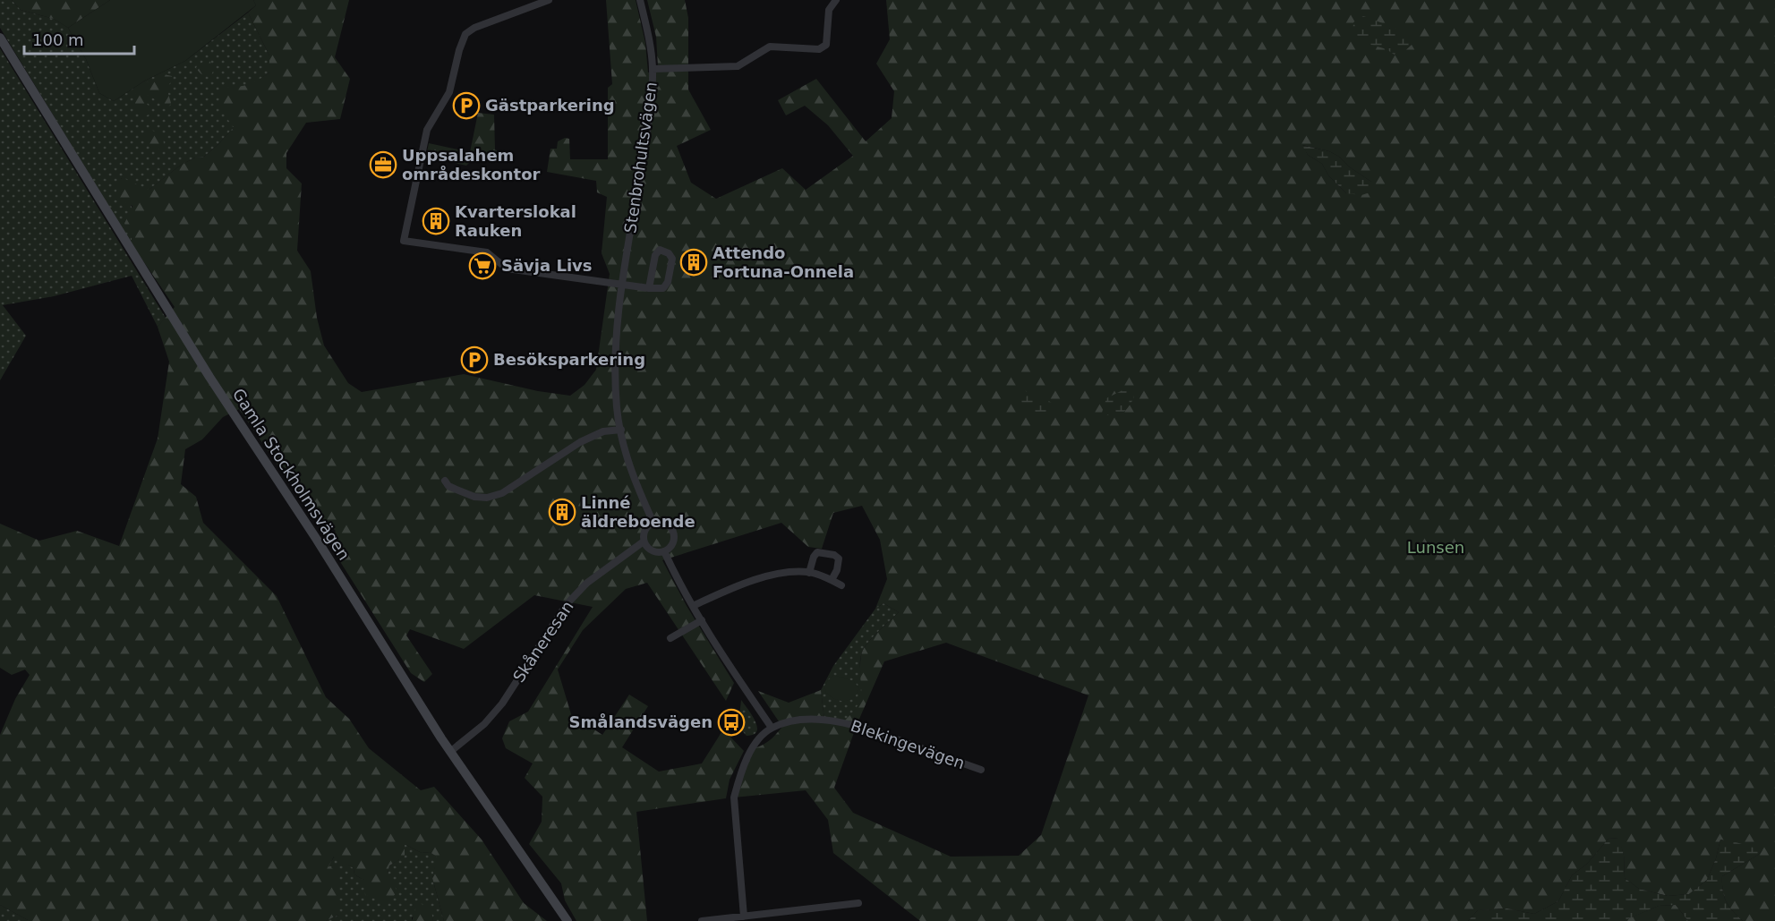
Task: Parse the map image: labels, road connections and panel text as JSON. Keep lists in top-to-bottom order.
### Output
{
  "streets": {
    "main road": ["Gamla Stockholmsvägen"],
    "street": ["Stenbrohultsvägen", "Skåneresan", "Blekingevägen"]
  },
  "crossings": [
    ["Stenbrohultsvägen", "Skåneresan"],
    ["Gamla Stockholmsvägen", "Skåneresan"]
  ],
  "parks": ["Lunsen"],
  "places": {
    "parking": ["Gästparkering", "Besöksparkering"],
    "office": ["Uppsalahem områdeskontor"],
    "building": ["Kvarterslokal Rauken", "Attendo Fortuna-Onnela", "Linné äldreboende"],
    "supermarket": ["Sävja Livs"],
    "bus stop": ["Smålandsvägen"]
  },
  "scale_bar": "100 m"
}
